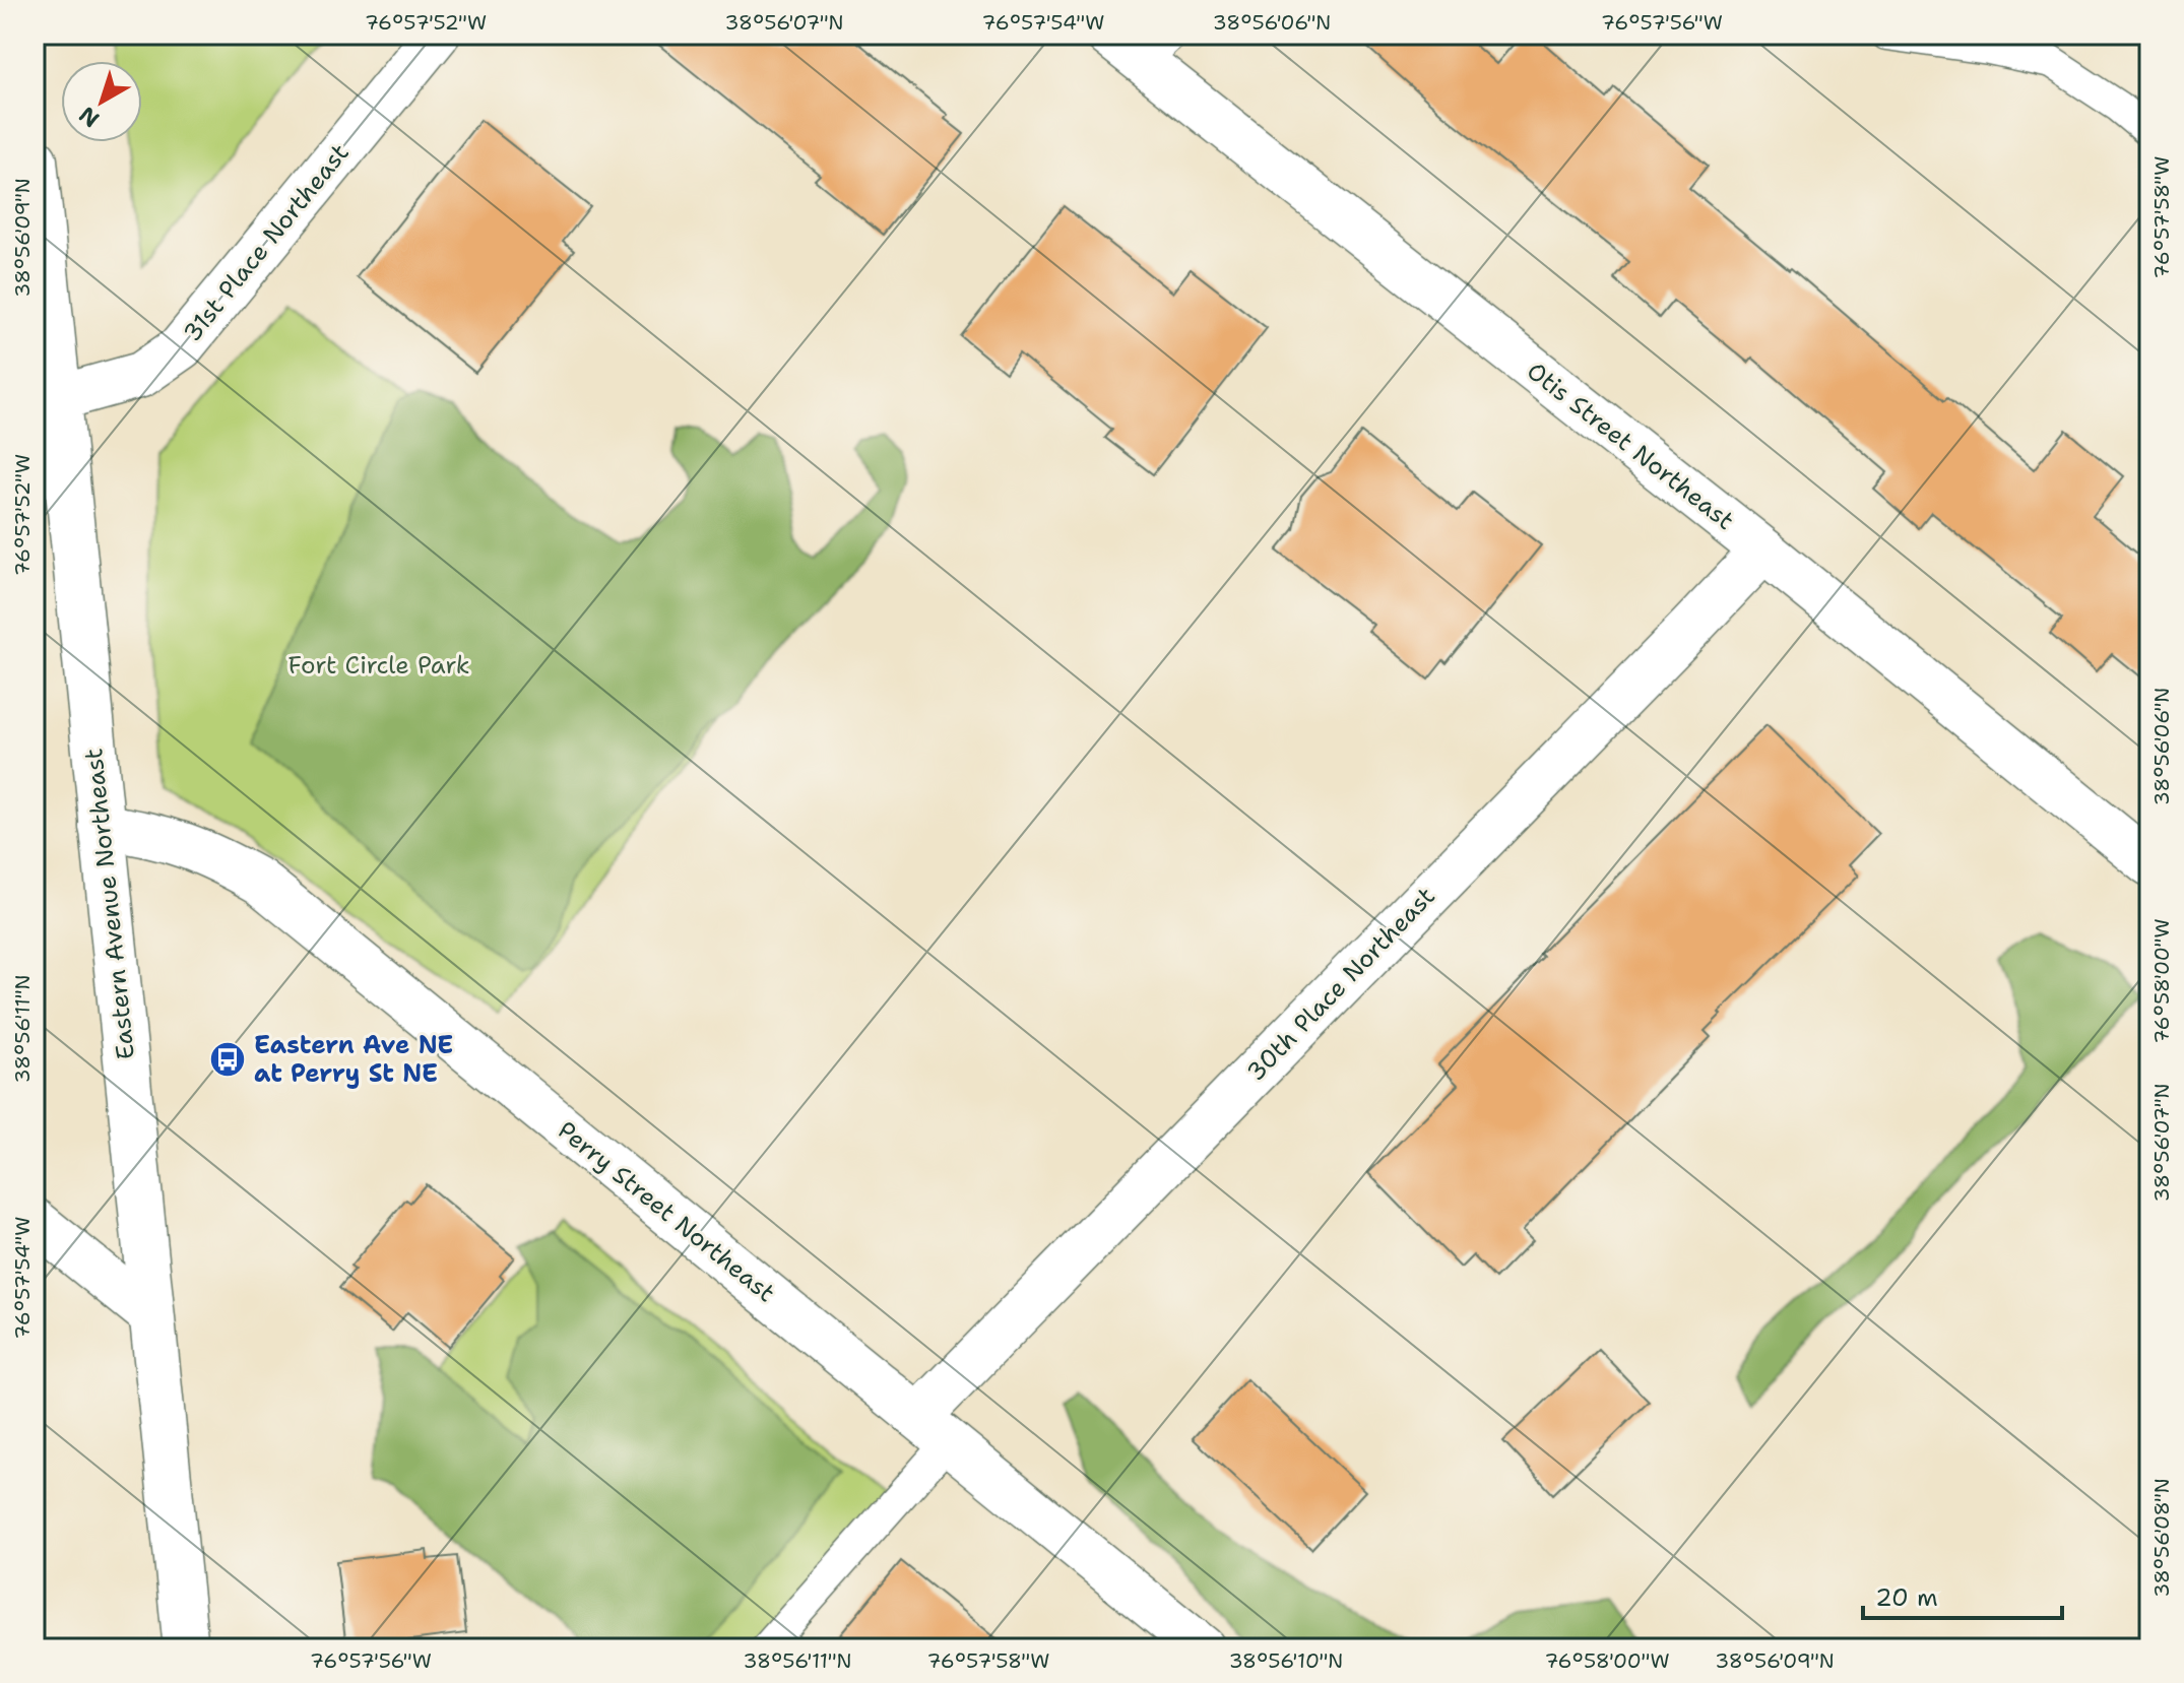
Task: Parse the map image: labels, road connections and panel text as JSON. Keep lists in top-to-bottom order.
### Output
{
  "streets": {
    "street": [
      "31st Place Northeast",
      "Otis Street Northeast",
      "Eastern Avenue Northeast",
      "30th Place Northeast",
      "Perry Street Northeast"
    ]
  },
  "crossings": [
    ["31st Place Northeast", "Eastern Avenue Northeast"],
    ["Otis Street Northeast", "30th Place Northeast"],
    ["Eastern Avenue Northeast", "Perry Street Northeast"],
    ["30th Place Northeast", "Perry Street Northeast"]
  ],
  "parks": ["Fort Circle Park"],
  "places": {
    "bus stop": ["Eastern Ave NE at Perry St NE"]
  },
  "scale_bar": "20 m",
  "north": "bottom left",
  "coordinates": [
    "76°57'52\"W",
    "38°56'07\"N",
    "76°57'54\"W",
    "38°56'06\"N",
    "76°57'56\"W",
    "76°57'58\"W",
    "38°56'09\"N",
    "76°58'00\"W",
    "38°56'11\"N",
    "38°56'08\"N",
    "38°56'10\"N"
  ]
}
